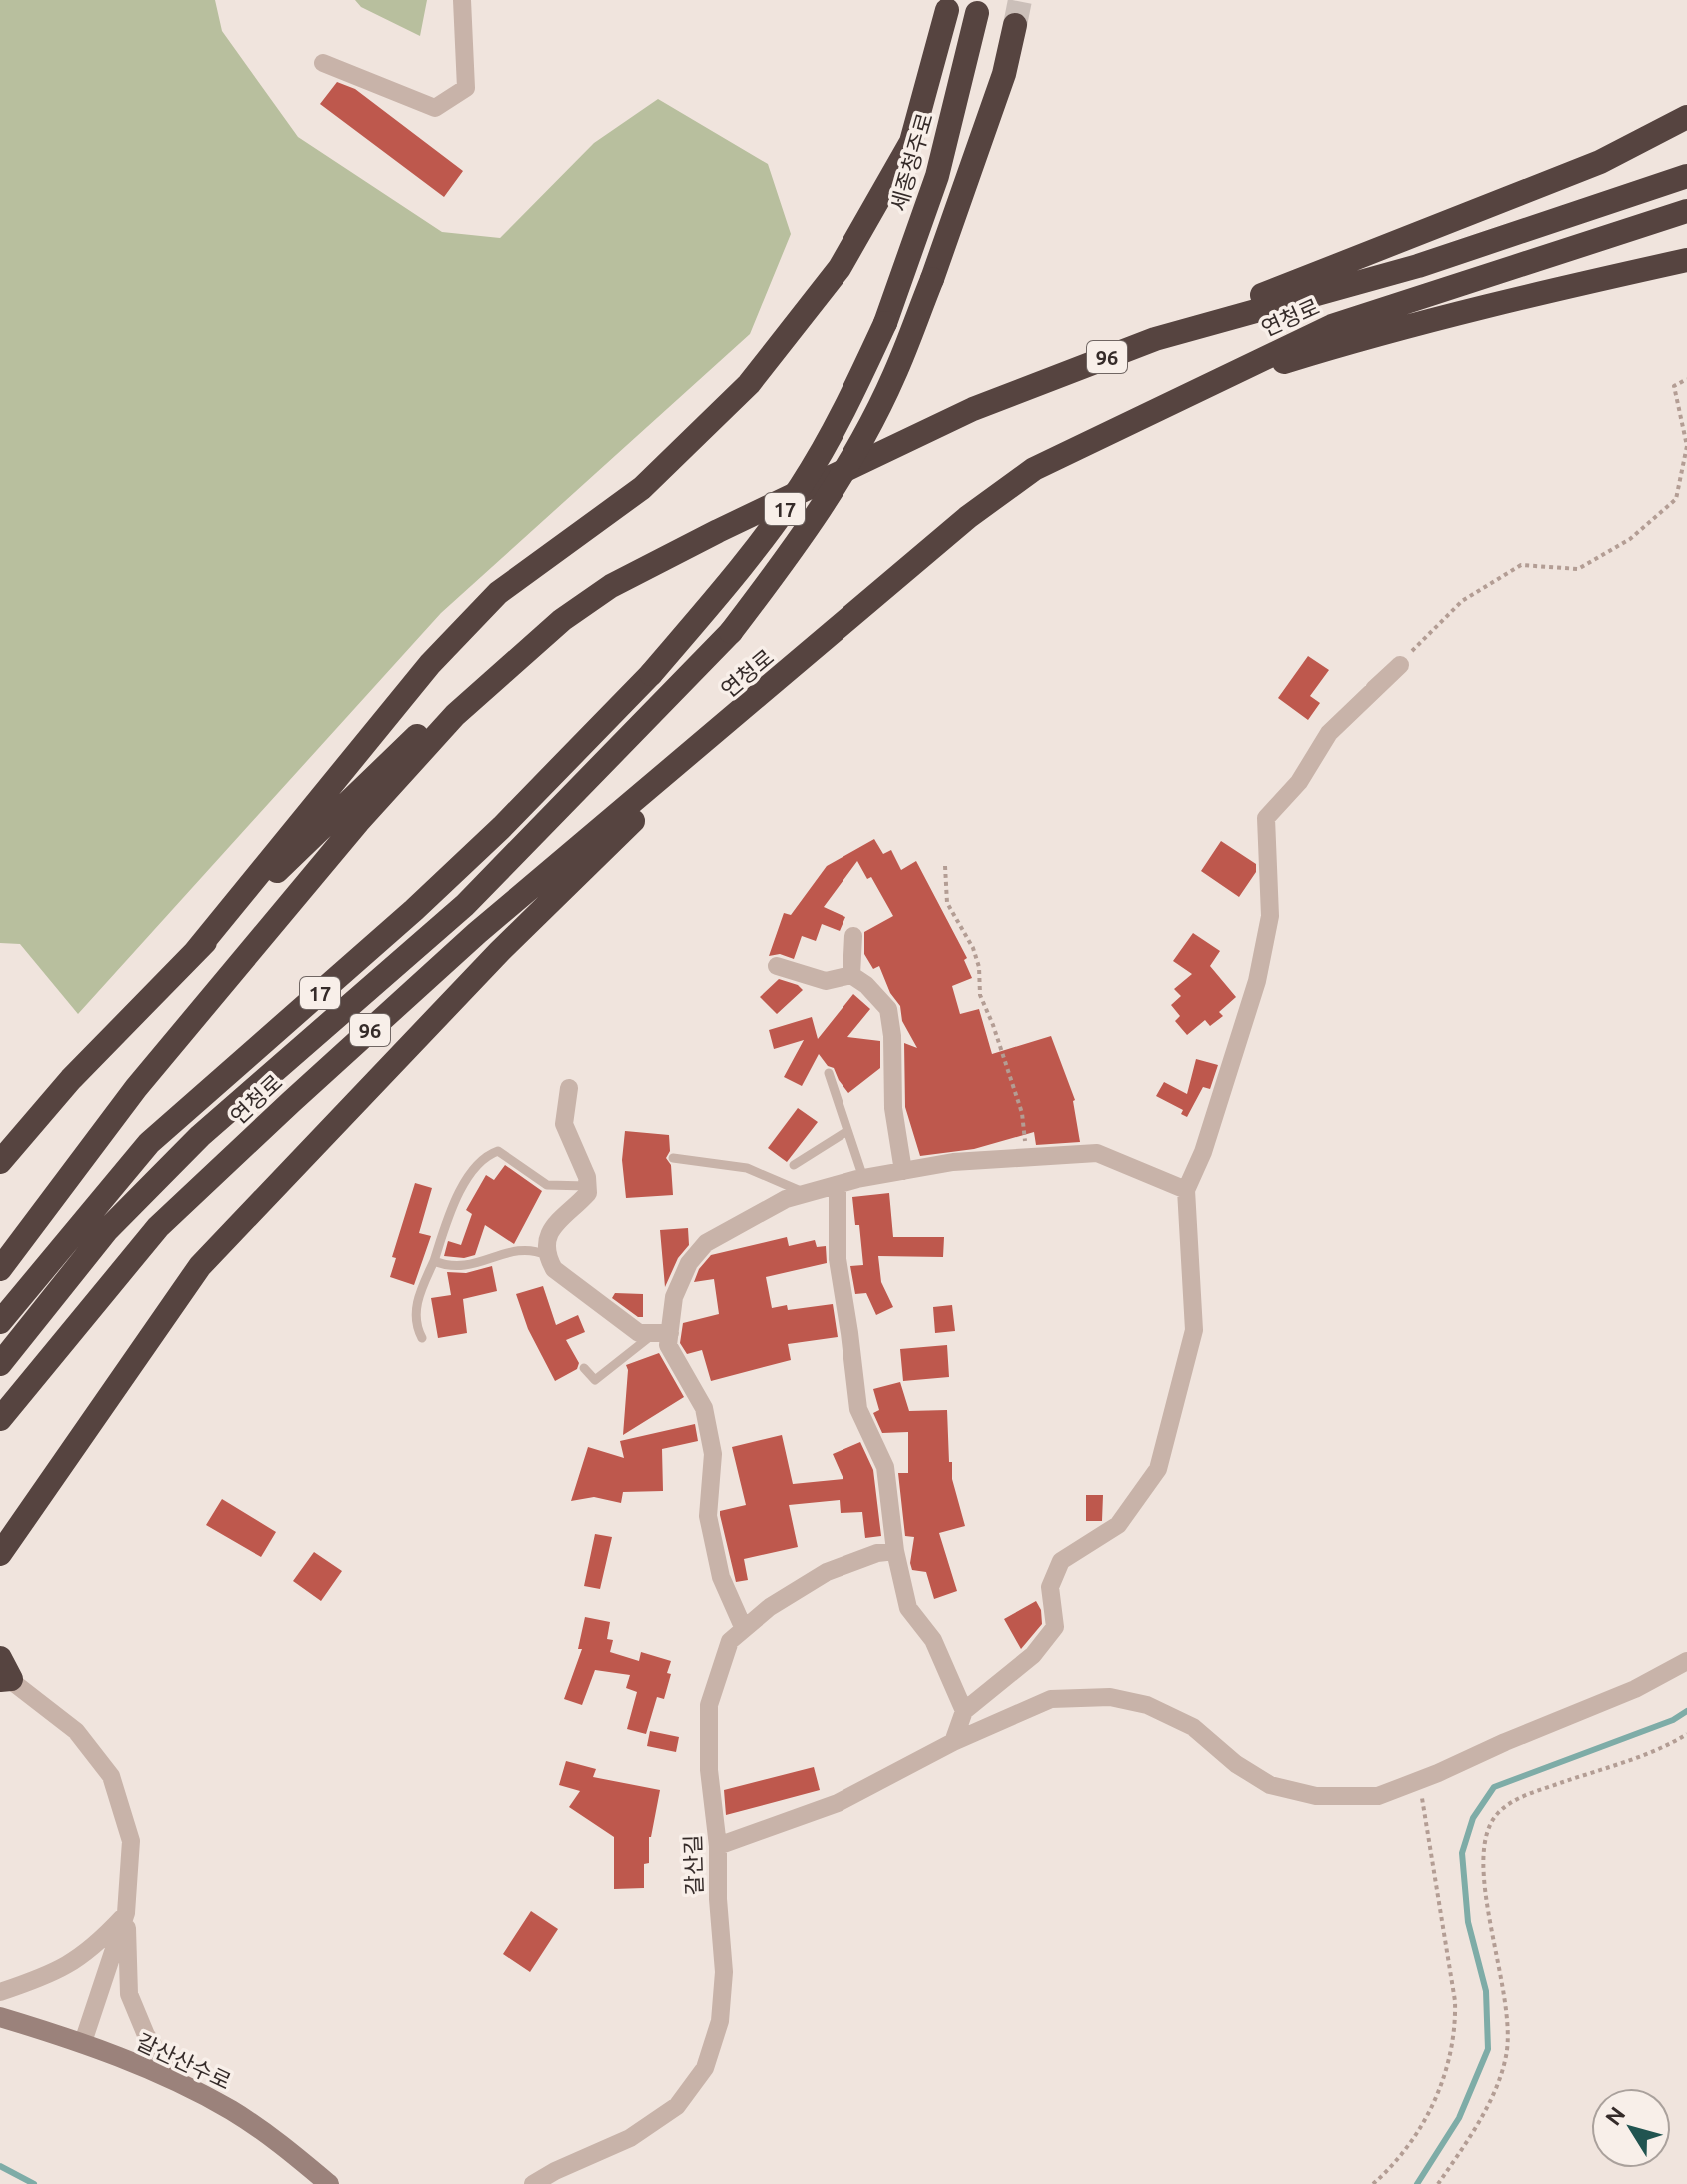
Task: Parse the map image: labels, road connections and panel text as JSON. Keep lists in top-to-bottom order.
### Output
{
  "streets": {
    "highway": [
      "세종청주로",
      "연청로",
      "96",
      "17"
    ],
    "main road": ["갈산산수로"],
    "street": ["갈산길"]
  },
  "crossings": [
    ["세종청주로", "연청로"]
  ],
  "north": "top left"
}
